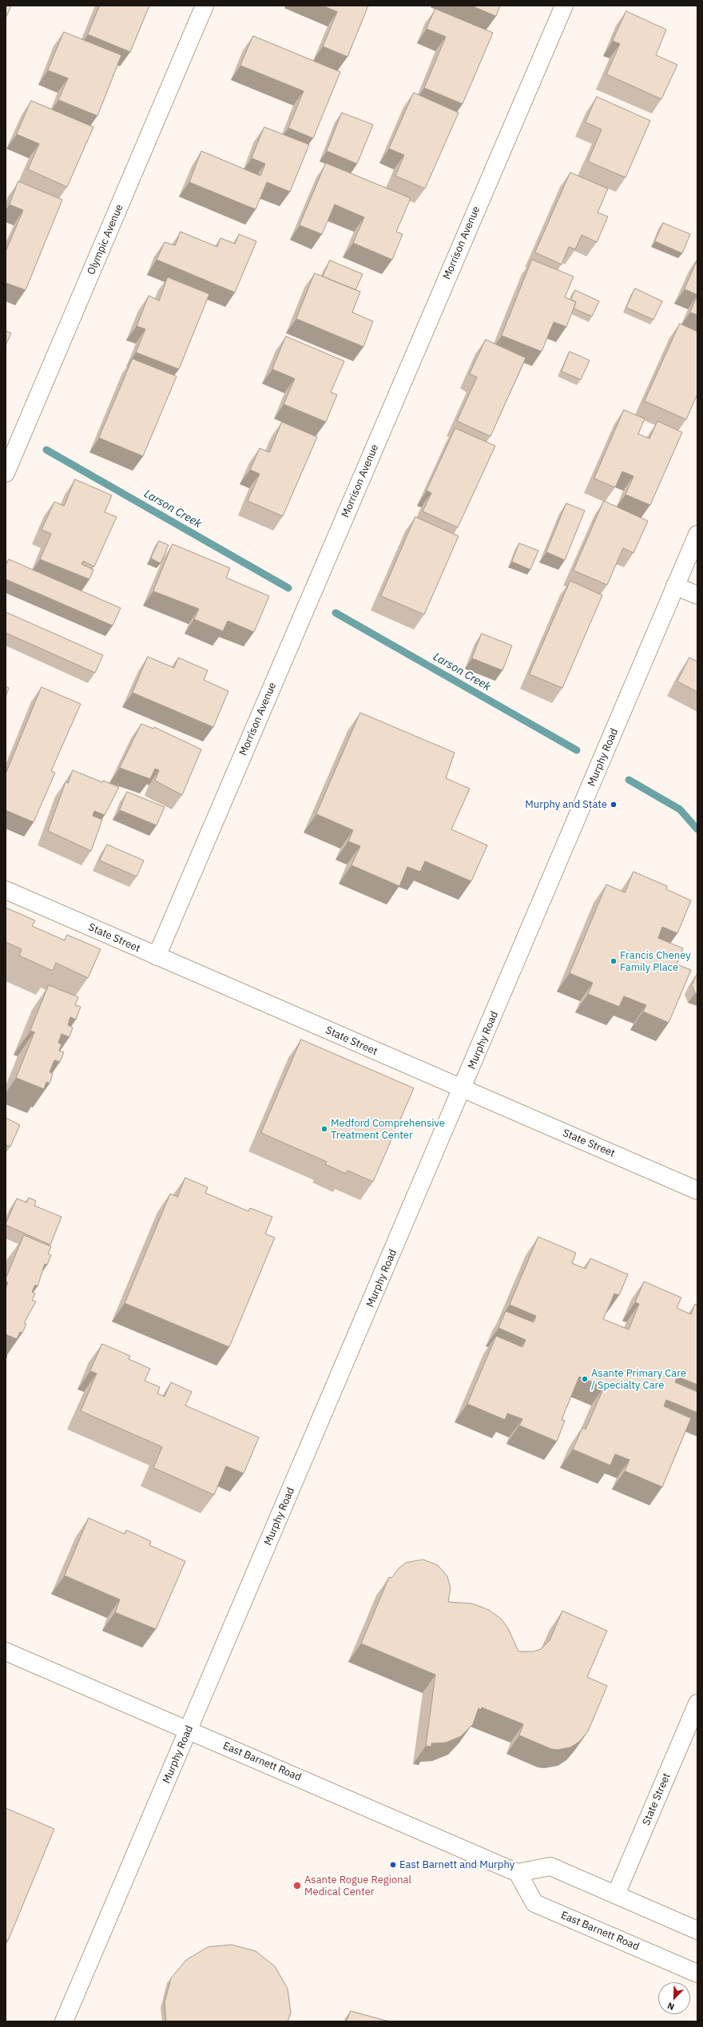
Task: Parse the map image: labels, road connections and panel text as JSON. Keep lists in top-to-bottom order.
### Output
{
  "streets": {
    "street": [
      "Olympic Avenue",
      "Morrison Avenue",
      "Murphy Road",
      "State Street",
      "East Barnett Road"
    ]
  },
  "crossings": [
    ["Morrison Avenue", "State Street"],
    ["Murphy Road", "State Street"],
    ["Murphy Road", "East Barnett Road"]
  ],
  "water": ["Larson Creek"],
  "places": [
    "Murphy and State",
    "Francis Cheney Family Place",
    "Medford Comprehensive Treatment Center",
    "Asante Primary Care / Specialty Care",
    "East Barnett and Murphy",
    "Asante Rogue Regional Medical Center"
  ],
  "north": "bottom left"
}
